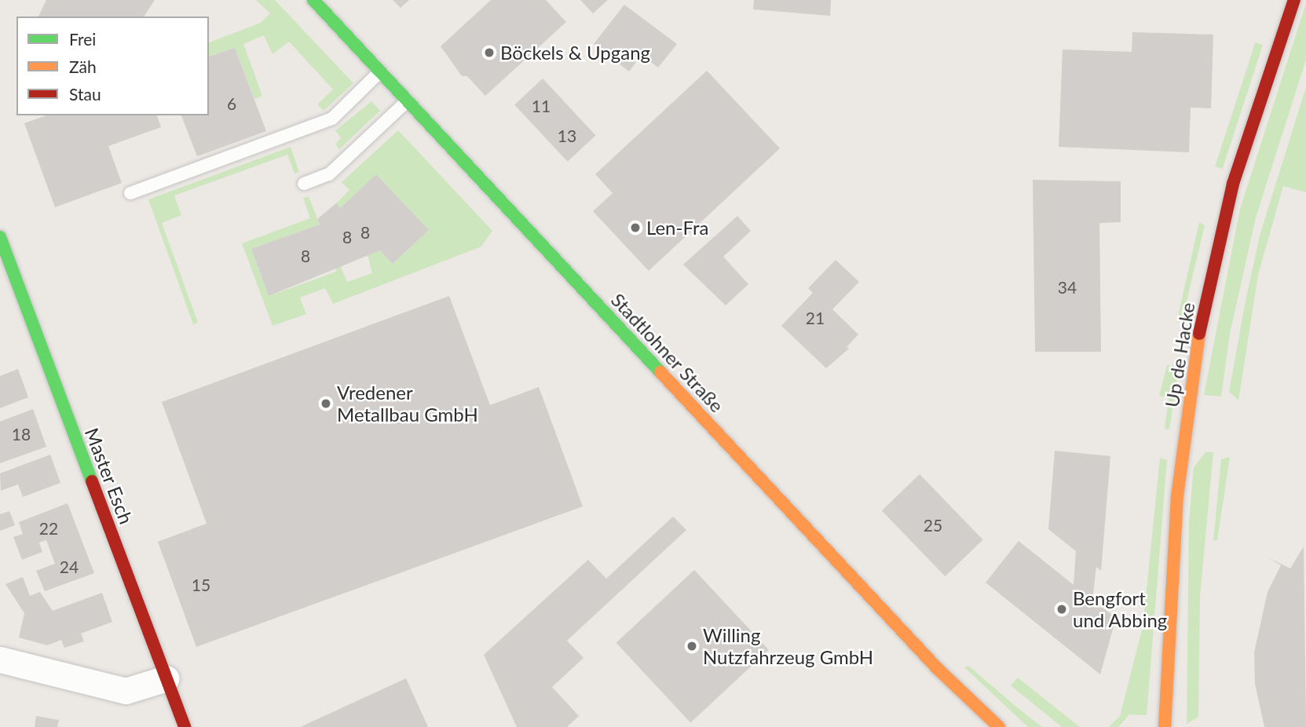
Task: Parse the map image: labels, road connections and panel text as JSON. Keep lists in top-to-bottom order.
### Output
{
  "streets": {
    "street": ["Stadtlohner Straße", "Up de Hacke", "Master Esch"]
  },
  "places": [
    "Böckels & Upgang",
    "Len-Fra",
    "Vredener Metallbau GmbH",
    "Bengfort und Abbing",
    "Willing Nutzfahrzeug GmbH"
  ],
  "house_numbers": [
    "6",
    "11",
    "13",
    "8",
    "8",
    "8",
    "34",
    "21",
    "18",
    "25",
    "22",
    "24",
    "15"
  ],
  "legend": ["Frei", "Zäh", "Stau"]
}
